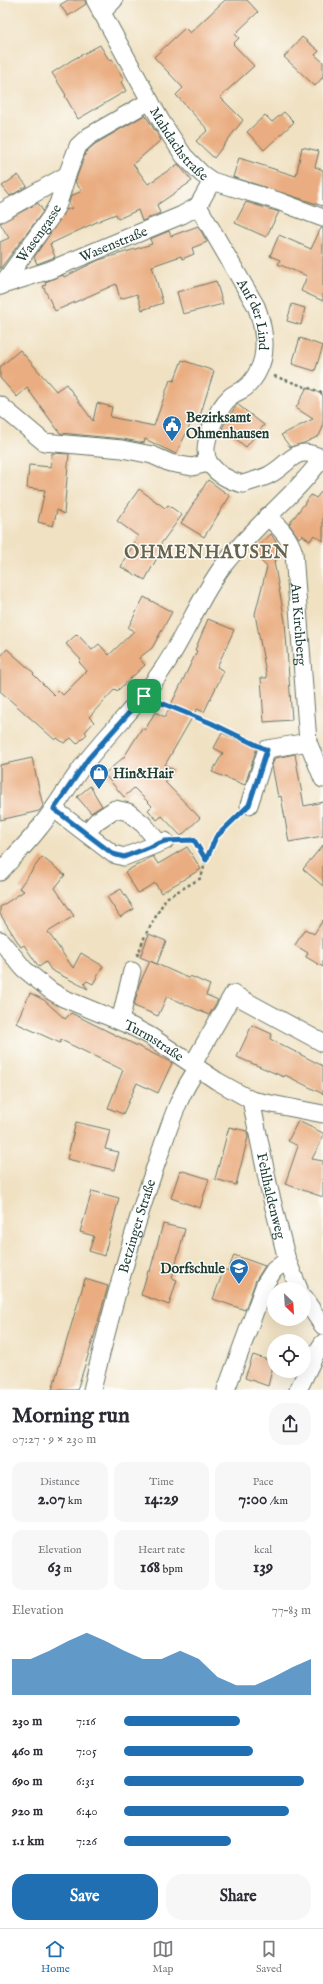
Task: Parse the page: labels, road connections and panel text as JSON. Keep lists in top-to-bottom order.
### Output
{
  "streets": {
    "street": [
      "Mahdachstraße",
      "Wasengasse",
      "Wasenstraße",
      "Auf der Lind",
      "Am Kirchberg",
      "Turmstraße",
      "Fehlhaldenweg",
      "Betzinger Straße"
    ]
  },
  "crossings": [
    ["Mahdachstraße", "Wasengasse"],
    ["Wasengasse", "Wasenstraße"],
    ["Wasenstraße", "Auf der Lind"],
    ["Turmstraße", "Fehlhaldenweg"],
    ["Turmstraße", "Betzinger Straße"]
  ],
  "districts": ["OHMENHAUSEN"],
  "places": {
    "public building": ["Bezirksamt Ohmenhausen"],
    "shop": ["Hin&Hair"],
    "school or university": ["Dorfschule"]
  },
  "north": "bottom right",
  "page": {
    "heading": ["Morning run", "07:27 · 9 × 230 m"],
    "stats": [
      ["Distance", "2.07 km"],
      ["Time", "14:29"],
      ["Pace", "7:00 /km"],
      ["Elevation", "63 m"],
      ["Heart rate", "168 bpm"],
      ["kcal", "139"]
    ],
    "chart": ["Elevation", "77–83 m"],
    "list": [
      {
        "name": "230 m",
        "note": "7:16"
      },
      {
        "name": "460 m",
        "note": "7:05"
      },
      {
        "name": "690 m",
        "note": "6:31"
      },
      {
        "name": "920 m",
        "note": "6:40"
      },
      {
        "name": "1.1 km",
        "note": "7:26"
      }
    ],
    "buttons": ["Save", "Share"],
    "tabs": ["Home", "Map", "Saved"]
  }
}
